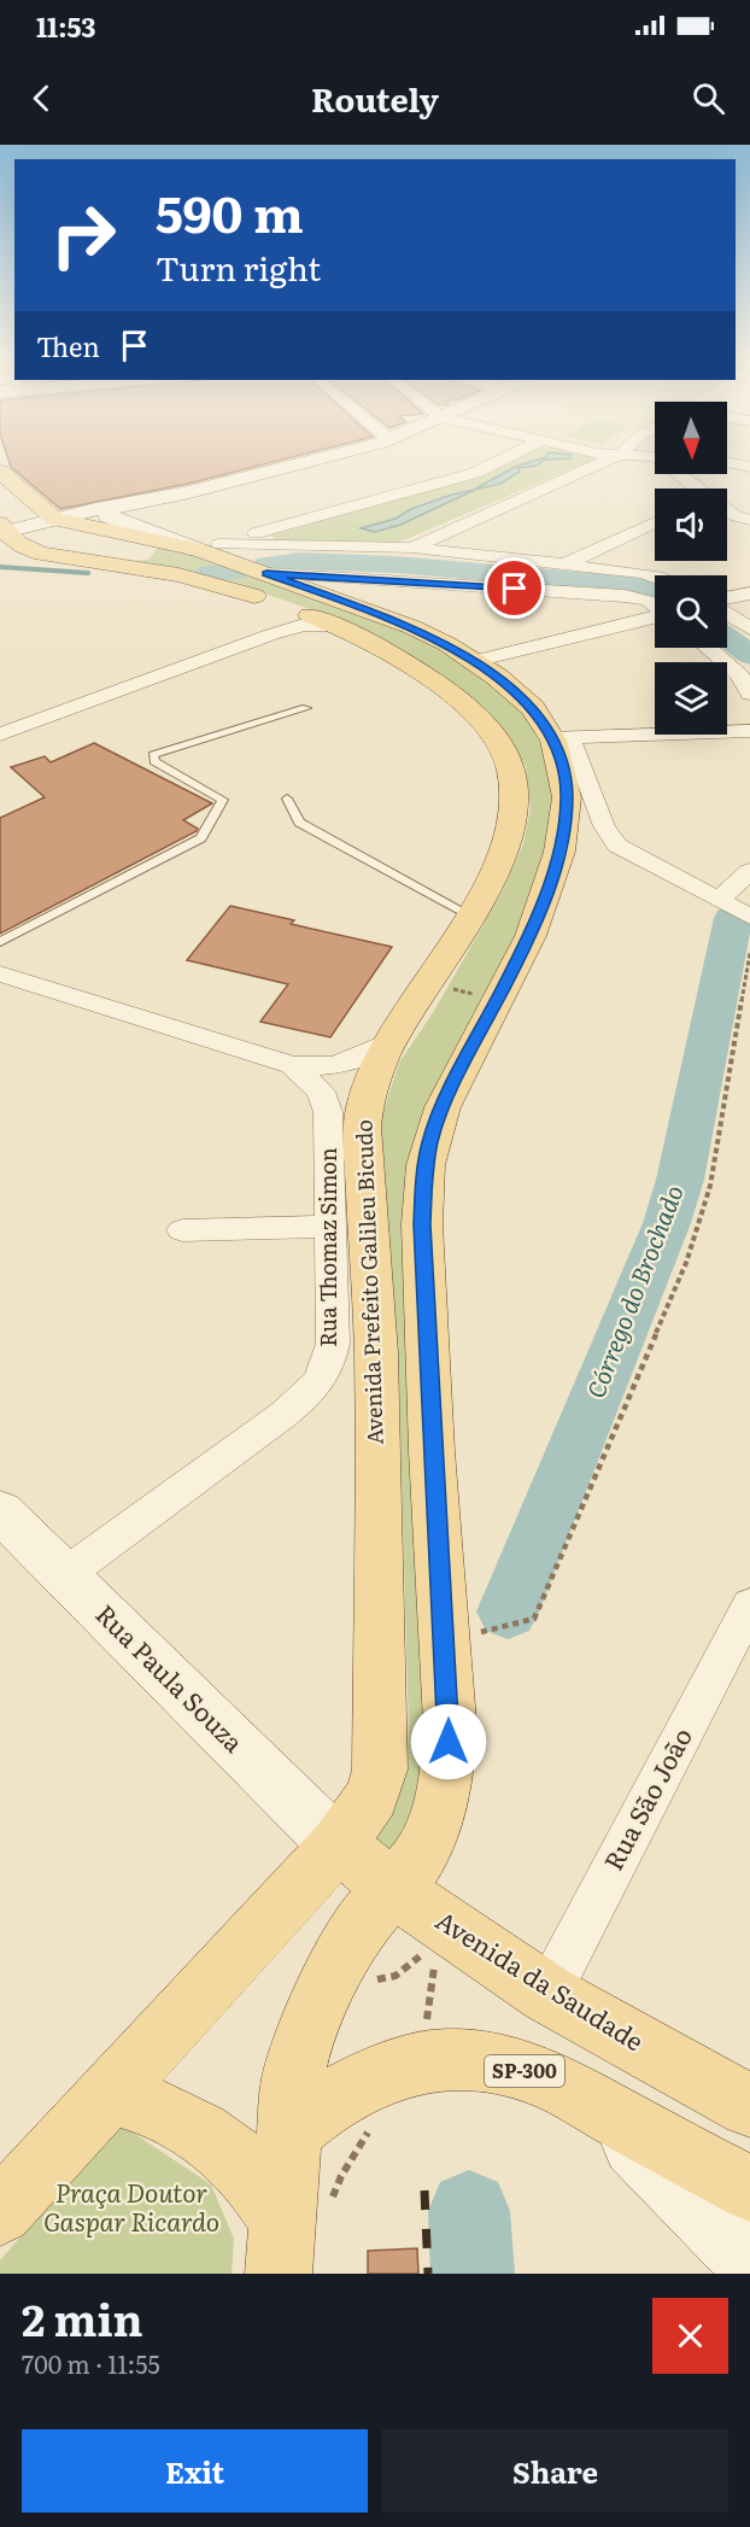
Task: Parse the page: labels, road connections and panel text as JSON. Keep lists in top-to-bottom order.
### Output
{
  "streets": {
    "main road": [
      "Avenida Prefeito Galileu Bicudo",
      "Rua Paula Souza",
      "Avenida da Saudade",
      "SP-300"
    ],
    "street": ["Rua Thomaz Simon", "Rua São João"]
  },
  "crossings": [
    ["Rua Thomaz Simon", "Avenida Prefeito Galileu Bicudo"],
    ["Rua Thomaz Simon", "Rua Paula Souza"],
    ["Avenida Prefeito Galileu Bicudo", "Rua Paula Souza"],
    ["Avenida Prefeito Galileu Bicudo", "Avenida da Saudade"],
    ["Rua Paula Souza", "Avenida da Saudade"],
    ["Rua São João", "Avenida da Saudade"]
  ],
  "water": ["Córrego do Brochado"],
  "parks": ["Praça Doutor Gaspar Ricardo"],
  "north": "bottom",
  "page": {
    "status": "11:53",
    "header": "Routely",
    "turn": ["590 m", "Turn right"],
    "then": "Then",
    "heading": ["2 min", "700 m · 11:55"],
    "buttons": ["Exit", "Share"]
  }
}
